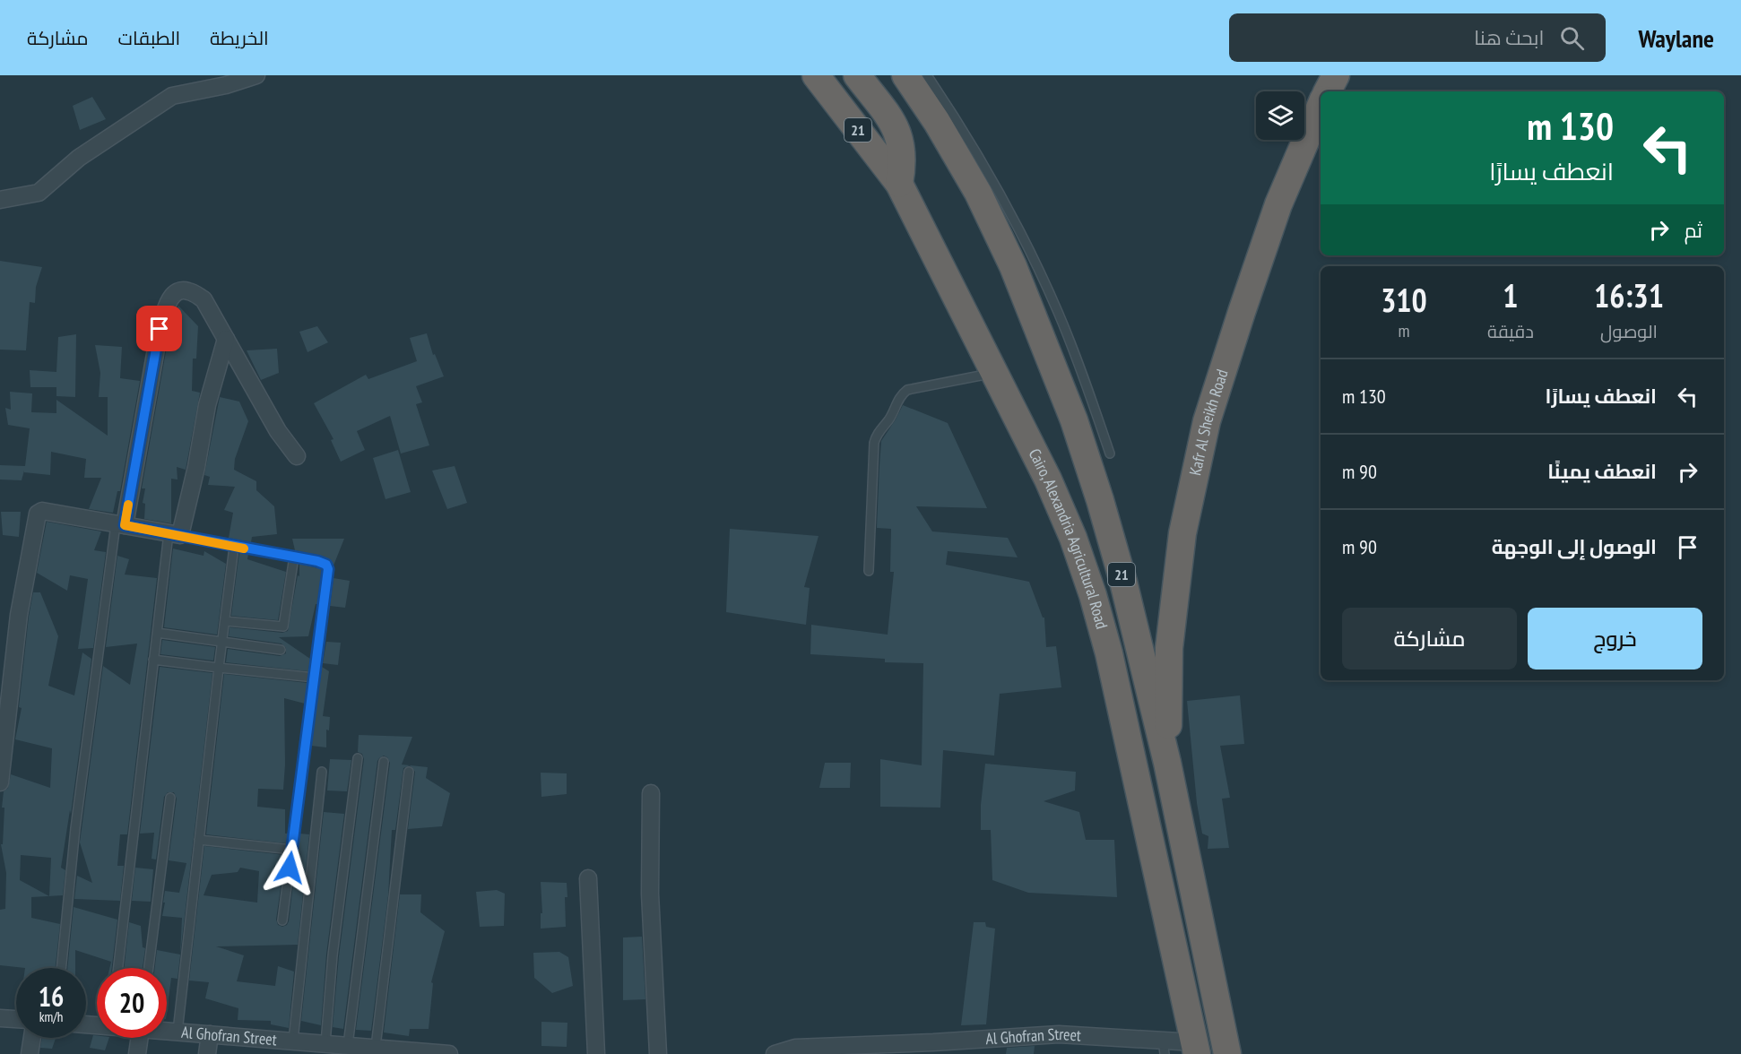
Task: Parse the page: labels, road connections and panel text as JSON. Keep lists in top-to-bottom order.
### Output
{
  "streets": {
    "highway": ["21", "Kafr Al Sheikh Road", "Cairo, Alexandria Agricultural Road"],
    "street": ["Al Ghofran Street"]
  },
  "crossings": [
    ["Kafr Al Sheikh Road", "Cairo, Alexandria Agricultural Road"],
    ["Cairo, Alexandria Agricultural Road", "Al Ghofran Street"]
  ],
  "page": {
    "header": "Waylane",
    "search": "ابحث هنا",
    "nav": ["الخريطة", "الطبقات", "مشاركة"],
    "turn": ["130 m", "انعطف يسارًا"],
    "then": "ثم",
    "eta": [
      "16:31",
      "الوصول",
      "1",
      "دقيقة",
      "310",
      "m"
    ],
    "list": [
      {
        "name": "انعطف يسارًا",
        "value": "130 m"
      },
      {
        "name": "انعطف يمينًا",
        "value": "90 m"
      },
      {
        "name": "الوصول إلى الوجهة",
        "value": "90 m"
      }
    ],
    "buttons": ["خروج", "مشاركة"],
    "speed": "16 km/h",
    "limit": "20"
  }
}
